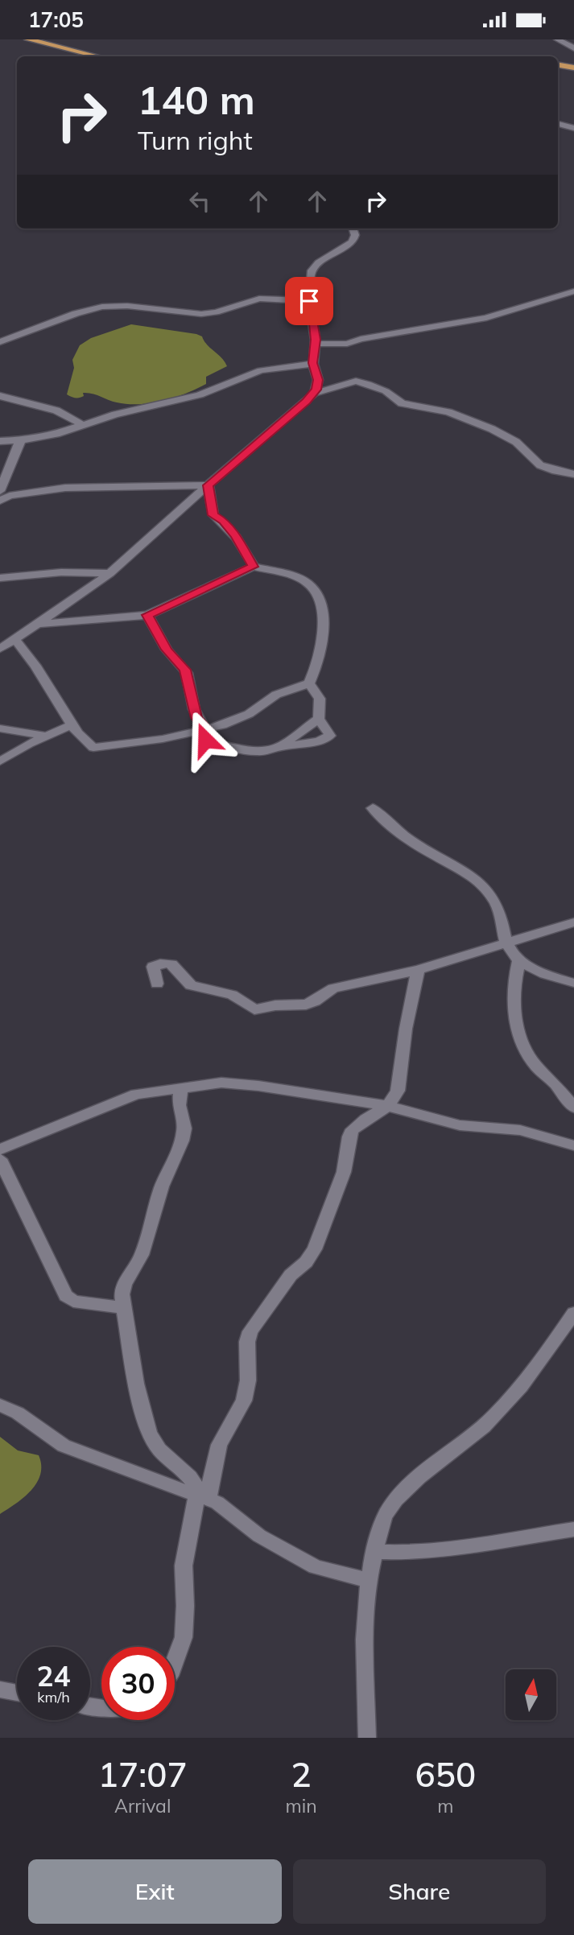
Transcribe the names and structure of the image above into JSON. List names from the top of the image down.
{
  "north": "top",
  "page": {
    "status": "17:05",
    "turn": ["140 m", "Turn right"],
    "speed": "24 km/h",
    "limit": "30",
    "eta": [
      "17:07",
      "Arrival",
      "2",
      "min",
      "650",
      "m"
    ],
    "buttons": ["Exit", "Share"]
  }
}
